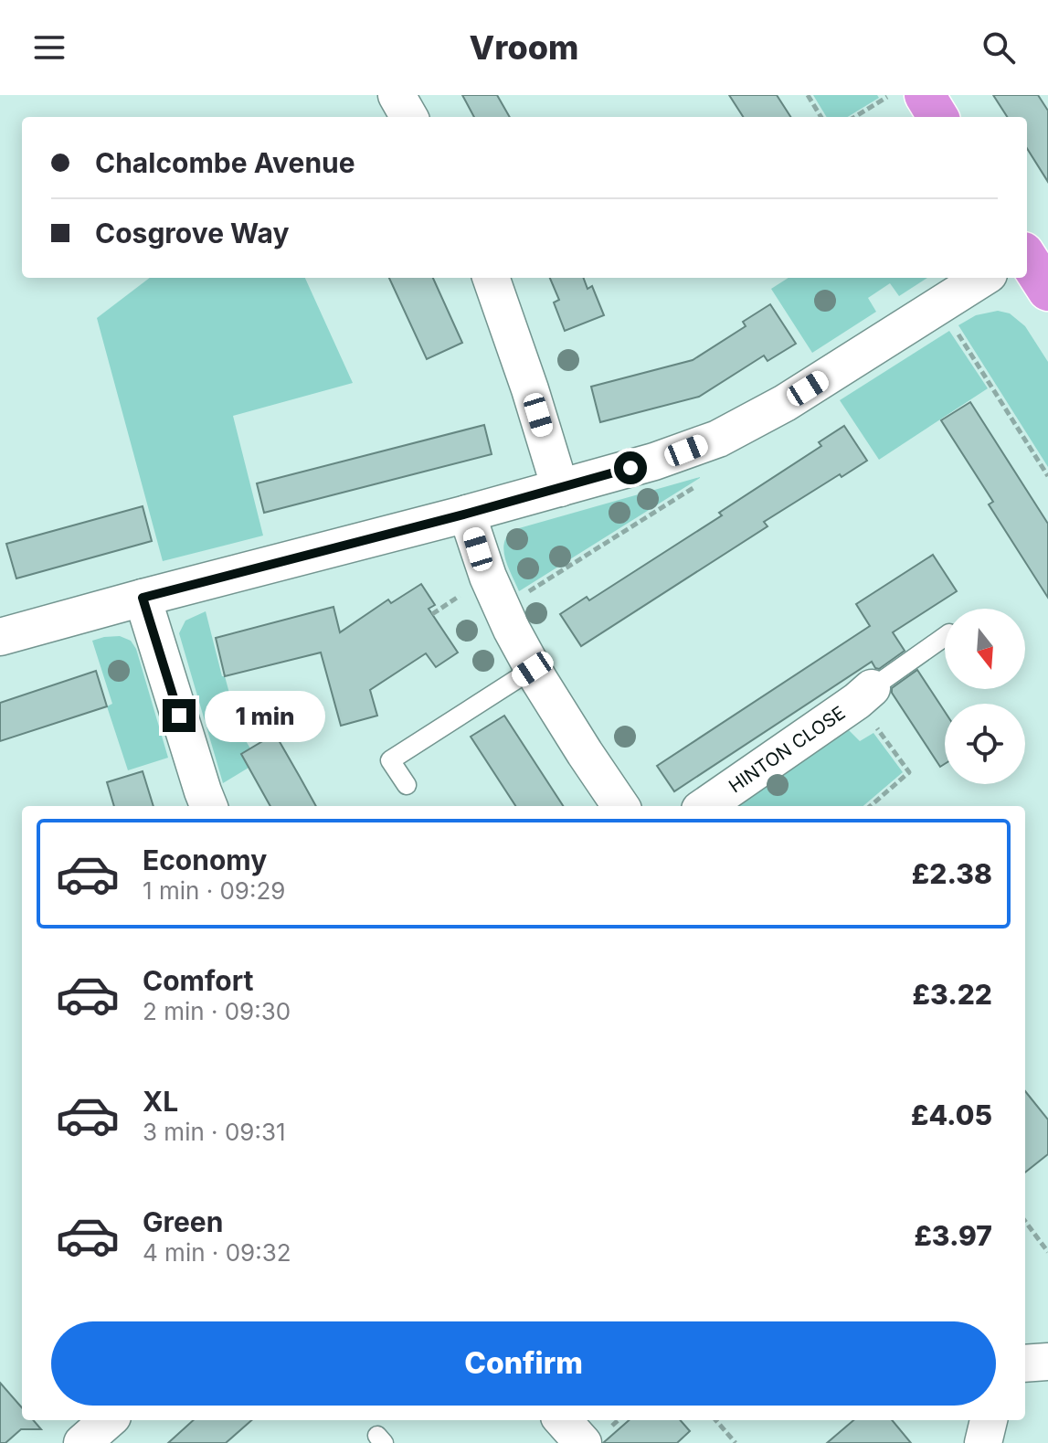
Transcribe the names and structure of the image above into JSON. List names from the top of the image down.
{
  "streets": {
    "street": ["HINTON CLOSE"]
  },
  "north": "bottom",
  "page": {
    "header": "Vroom",
    "banner": ["Chalcombe Avenue", "Cosgrove Way"],
    "bubble": "1 min",
    "list": [
      {
        "name": "Economy",
        "note": "1 min · 09:29",
        "value": "£2.38"
      },
      {
        "name": "Comfort",
        "note": "2 min · 09:30",
        "value": "£3.22"
      },
      {
        "name": "XL",
        "note": "3 min · 09:31",
        "value": "£4.05"
      },
      {
        "name": "Green",
        "note": "4 min · 09:32",
        "value": "£3.97"
      }
    ],
    "buttons": "Confirm"
  }
}
